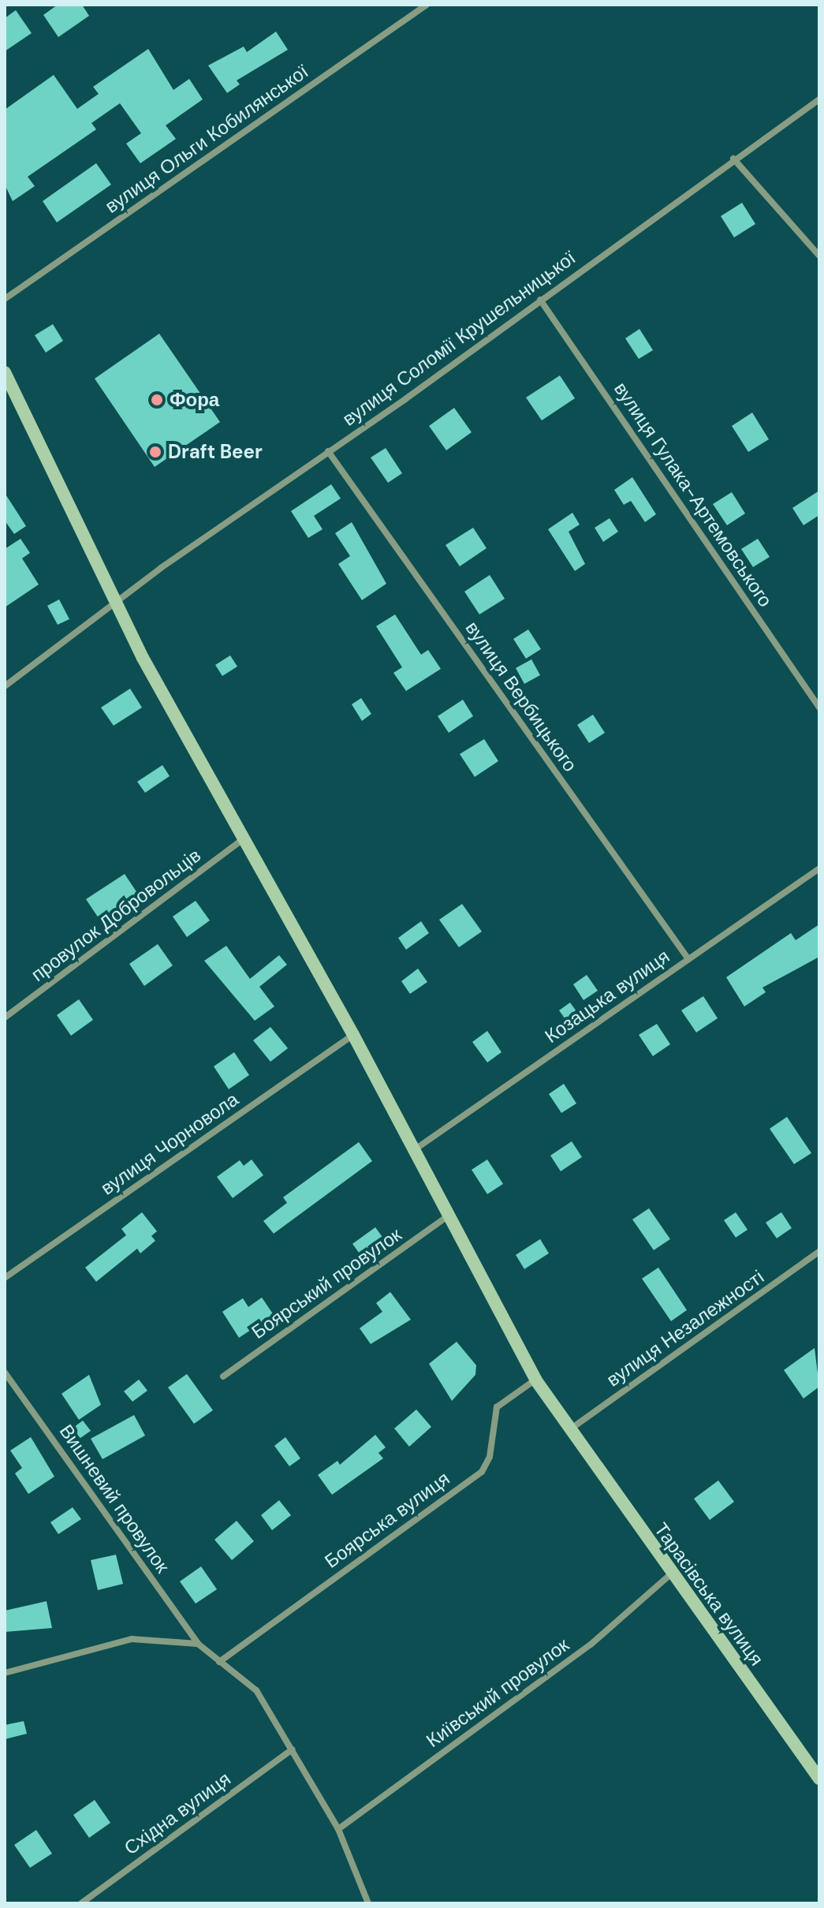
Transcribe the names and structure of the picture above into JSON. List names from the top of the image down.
{
  "streets": {
    "street": [
      "вулиця Ольги Кобилянської",
      "вулиця Соломії Крушельницької",
      "вулиця Гулака-Артемовського",
      "вулиця Вербицького",
      "провулок Добровольців",
      "Козацька вулиця",
      "вулиця Чорновола",
      "Боярський провулок",
      "вулиця Незалежності",
      "Вишневий провулок",
      "Боярська вулиця",
      "Тарасівська вулиця",
      "Київський провулок",
      "Східна вулиця"
    ]
  },
  "crossings": [
    ["вулиця Соломії Крушельницької", "вулиця Гулака-Артемовського"],
    ["вулиця Соломії Крушельницької", "вулиця Вербицького"],
    ["вулиця Соломії Крушельницької", "Тарасівська вулиця"],
    ["вулиця Вербицького", "Козацька вулиця"],
    ["провулок Добровольців", "Тарасівська вулиця"],
    ["Козацька вулиця", "Тарасівська вулиця"],
    ["вулиця Чорновола", "Тарасівська вулиця"],
    ["Боярський провулок", "Тарасівська вулиця"],
    ["вулиця Незалежності", "Тарасівська вулиця"],
    ["Вишневий провулок", "Боярська вулиця"],
    ["Вишневий провулок", "Київський провулок"],
    ["Вишневий провулок", "Східна вулиця"],
    ["Боярська вулиця", "Тарасівська вулиця"],
    ["Тарасівська вулиця", "Київський провулок"]
  ],
  "places": ["Фора", "Draft Beer"]
}
